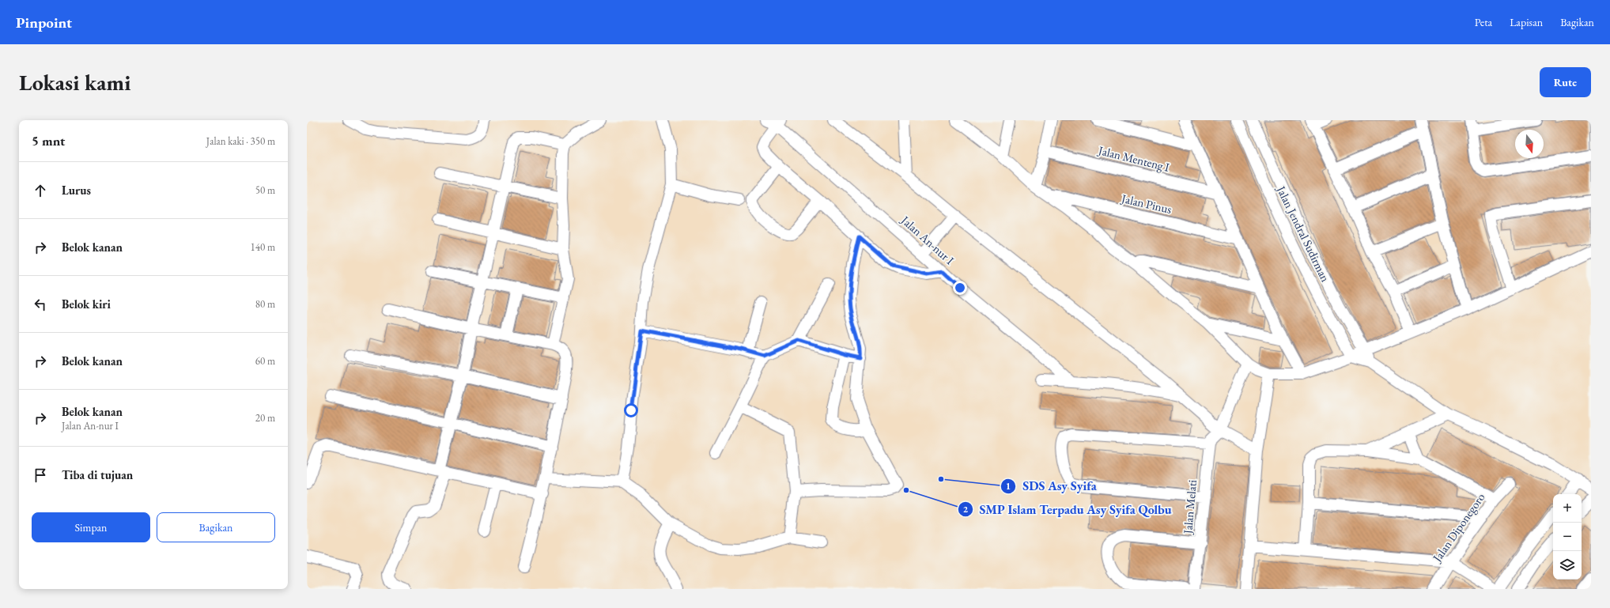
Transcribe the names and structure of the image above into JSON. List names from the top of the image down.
{
  "streets": {
    "street": [
      "Jalan Menteng I",
      "Jalan Pinus",
      "Jalan Jendral Sudirman",
      "Jalan An-nur I",
      "Jalan Melati",
      "Jalan Diponegoro"
    ]
  },
  "places": ["SDS Asy Syifa", "SMP Islam Terpadu Asy Syifa Qolbu"],
  "north": "bottom",
  "page": {
    "header": "Pinpoint",
    "nav": ["Peta", "Lapisan", "Bagikan"],
    "buttons": [
      "Rute",
      ["Simpan", "Bagikan"]
    ],
    "title": "Lokasi kami",
    "heading": ["5 mnt", "Jalan kaki · 350 m"],
    "list": [
      ["Lurus", "50 m"],
      ["Belok kanan", "140 m"],
      ["Belok kiri", "80 m"],
      ["Belok kanan", "60 m"],
      ["Belok kanan", "Jalan An-nur I", "20 m"],
      "Tiba di tujuan"
    ],
    "map_buttons": ["+", "−"]
  }
}
